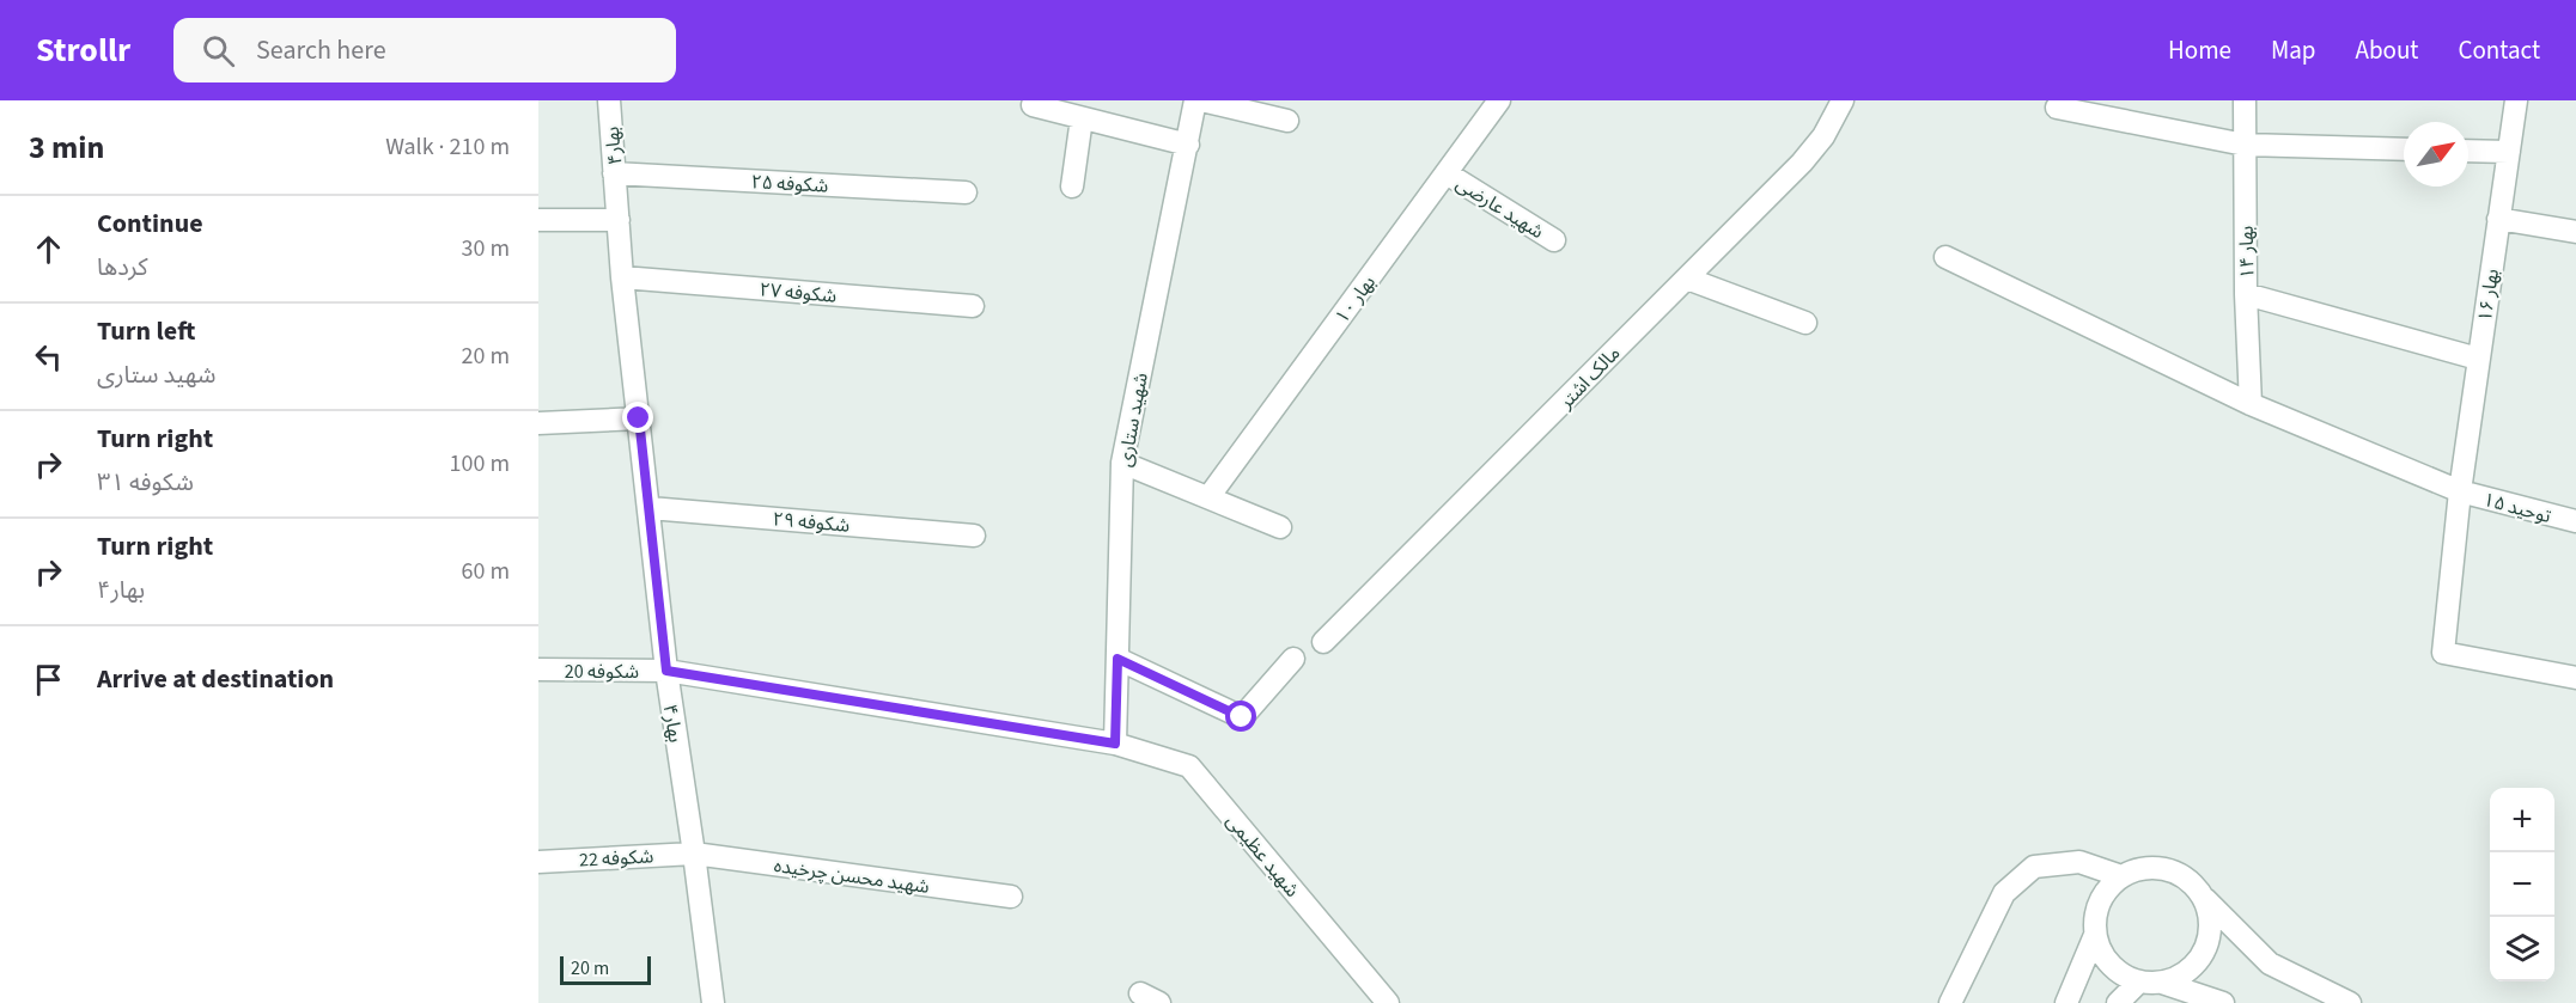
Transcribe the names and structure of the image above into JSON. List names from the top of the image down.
{
  "streets": {
    "street": [
      "بهار۴",
      "شکوفه ۲۵",
      "شهید عارضی",
      "بهار ۱۴",
      "شکوفه ۲۷",
      "بهار ۱۶",
      "بهار ۱۰",
      "مالک اشتر",
      "شهید ستاری",
      "توحید ۱۵",
      "شکوفه ۲۹",
      "شکوفه 20",
      "شهید عظیمی",
      "شکوفه 22",
      "شهید محسن چرخیده"
    ]
  },
  "crossings": [
    ["بهار۴", "شکوفه ۲۵"],
    ["بهار۴", "شکوفه ۲۷"],
    ["بهار۴", "شکوفه ۲۹"],
    ["بهار۴", "شکوفه 20"],
    ["بهار۴", "شکوفه 22"],
    ["بهار۴", "شهید محسن چرخیده"],
    ["شهید عارضی", "بهار ۱۰"],
    ["بهار ۱۴", "توحید ۱۵"],
    ["بهار ۱۶", "توحید ۱۵"],
    ["شهید ستاری", "شکوفه 20"],
    ["شهید ستاری", "شهید عظیمی"],
    ["شکوفه 20", "شهید عظیمی"],
    ["شکوفه 22", "شهید محسن چرخیده"]
  ],
  "scale_bar": "20 m",
  "north": "top right",
  "page": {
    "header": "Strollr",
    "search": "Search here",
    "nav": [
      "Home",
      "Map",
      "About",
      "Contact"
    ],
    "heading": ["3 min", "Walk · 210 m"],
    "list": [
      ["Continue", "کردها", "30 m"],
      ["Turn left", "شهید ستاری", "20 m"],
      ["Turn right", "شکوفه ۳۱", "100 m"],
      ["Turn right", "بهار۴", "60 m"],
      "Arrive at destination"
    ],
    "map_buttons": ["+", "−"],
    "scale": "20 m"
  }
}
